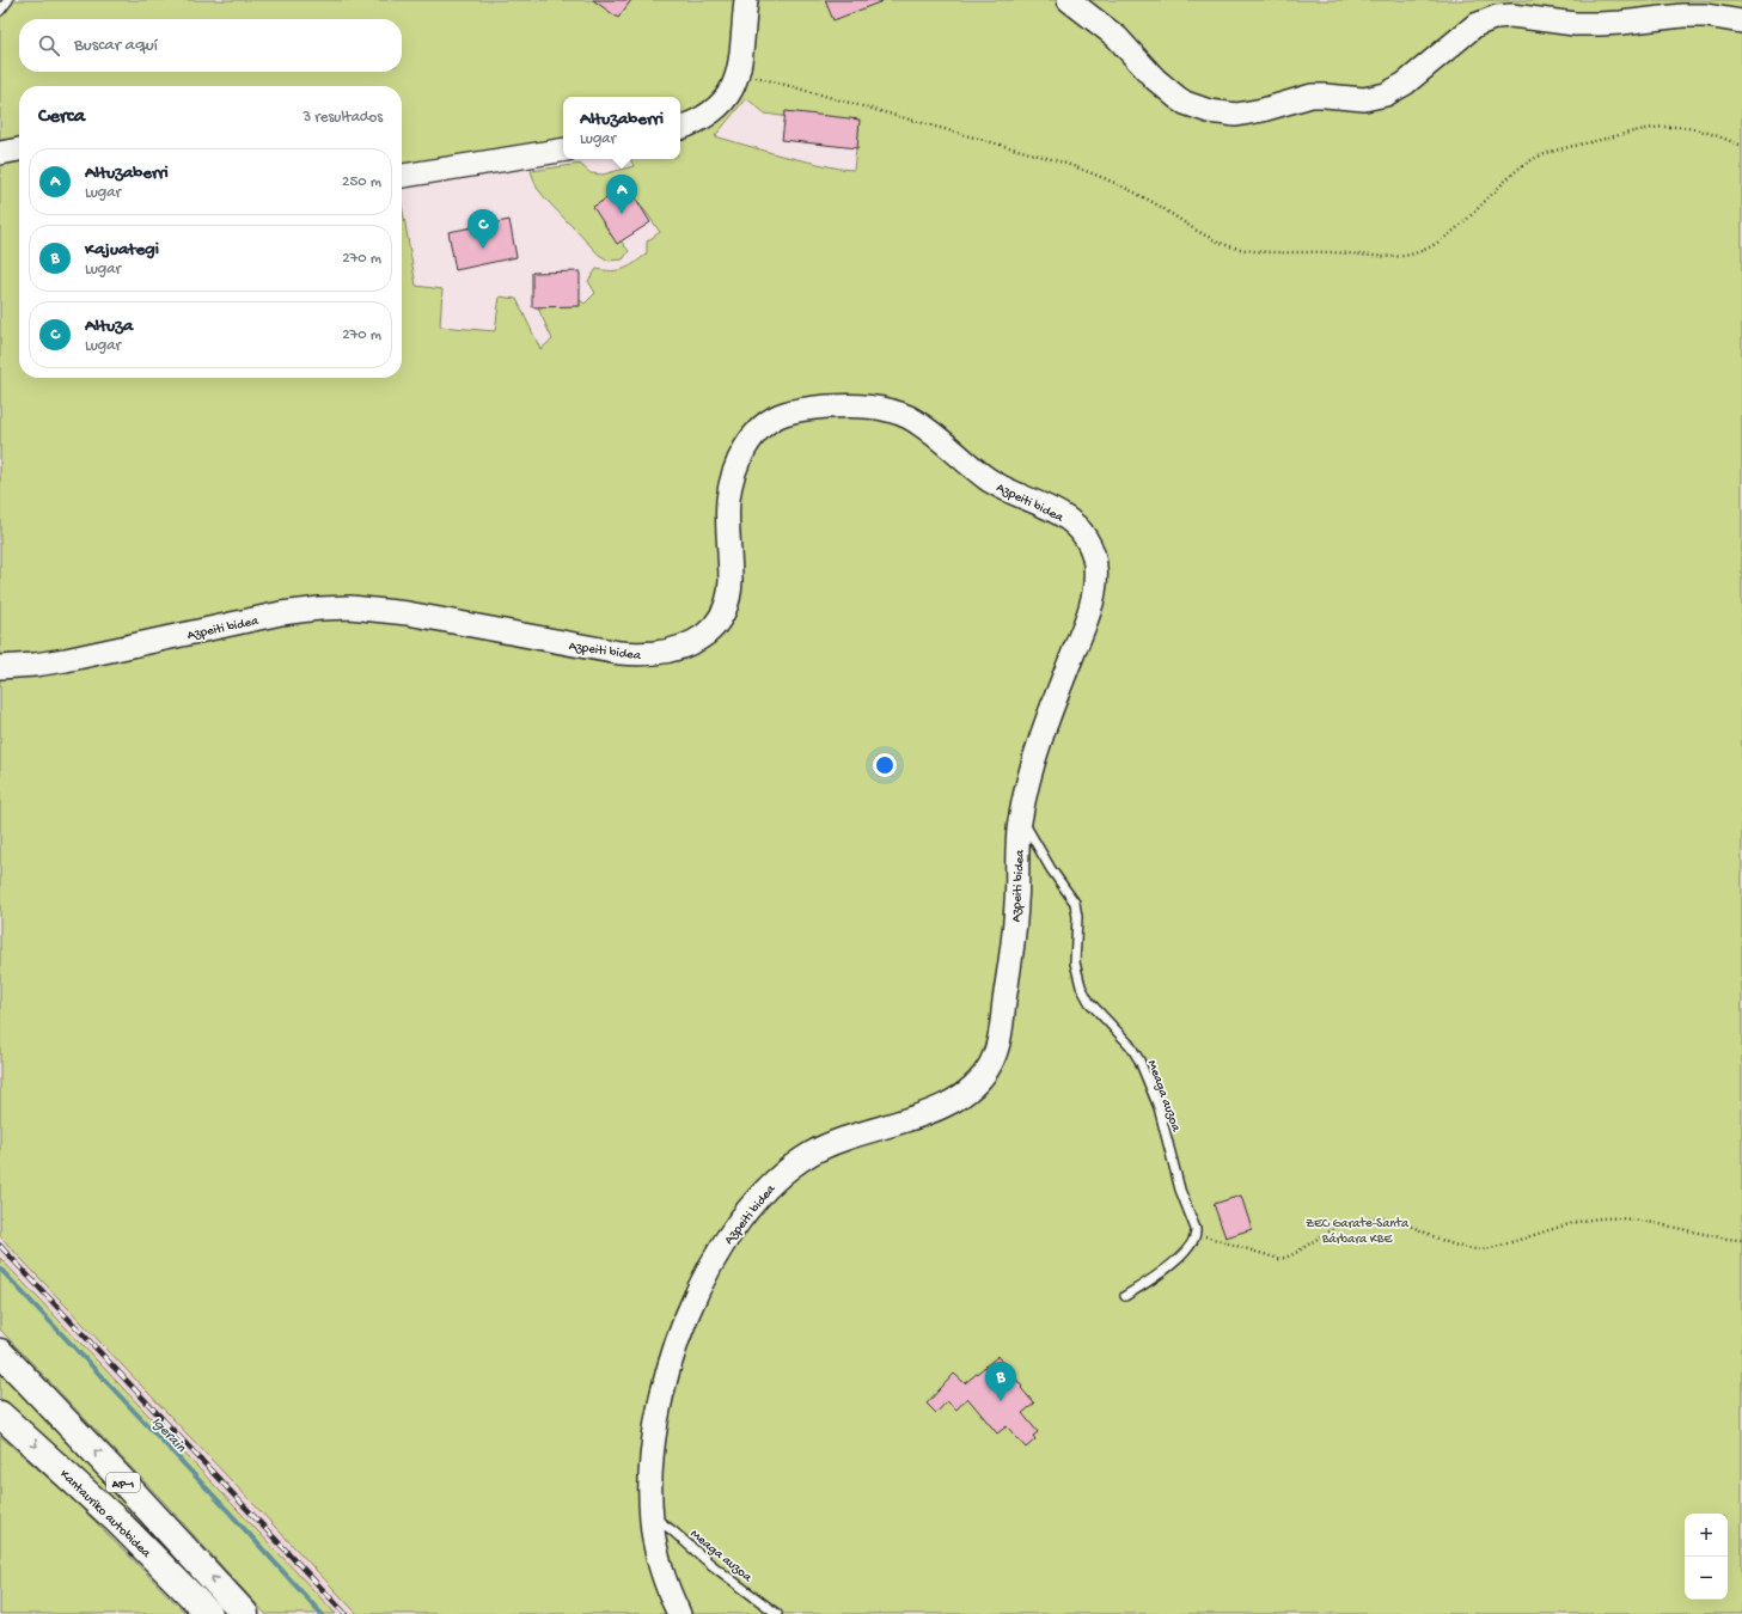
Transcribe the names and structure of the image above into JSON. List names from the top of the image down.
{
  "streets": {
    "highway": ["AP-1", "Kantauriko autobidea"],
    "main road": ["Azpeiti bidea"],
    "lane": ["Meaga auzoa"]
  },
  "crossings": [
    ["Azpeiti bidea", "Meaga auzoa"]
  ],
  "water": ["Igerain"],
  "parks": ["ZEC Garate-Santa Bárbara KBE"],
  "page": {
    "search": "Buscar aquí",
    "heading": ["Cerca", "3 resultados"],
    "popup": ["Altuzaberri", "Lugar"],
    "list": [
      {
        "mark": "A",
        "name": "Altuzaberri",
        "note": "Lugar",
        "value": "250 m"
      },
      {
        "mark": "B",
        "name": "Kajuategi",
        "note": "Lugar",
        "value": "270 m"
      },
      {
        "mark": "C",
        "name": "Altuza",
        "note": "Lugar",
        "value": "270 m"
      }
    ],
    "pins": ["A", "C", "B"],
    "map_buttons": ["+", "−"]
  }
}
